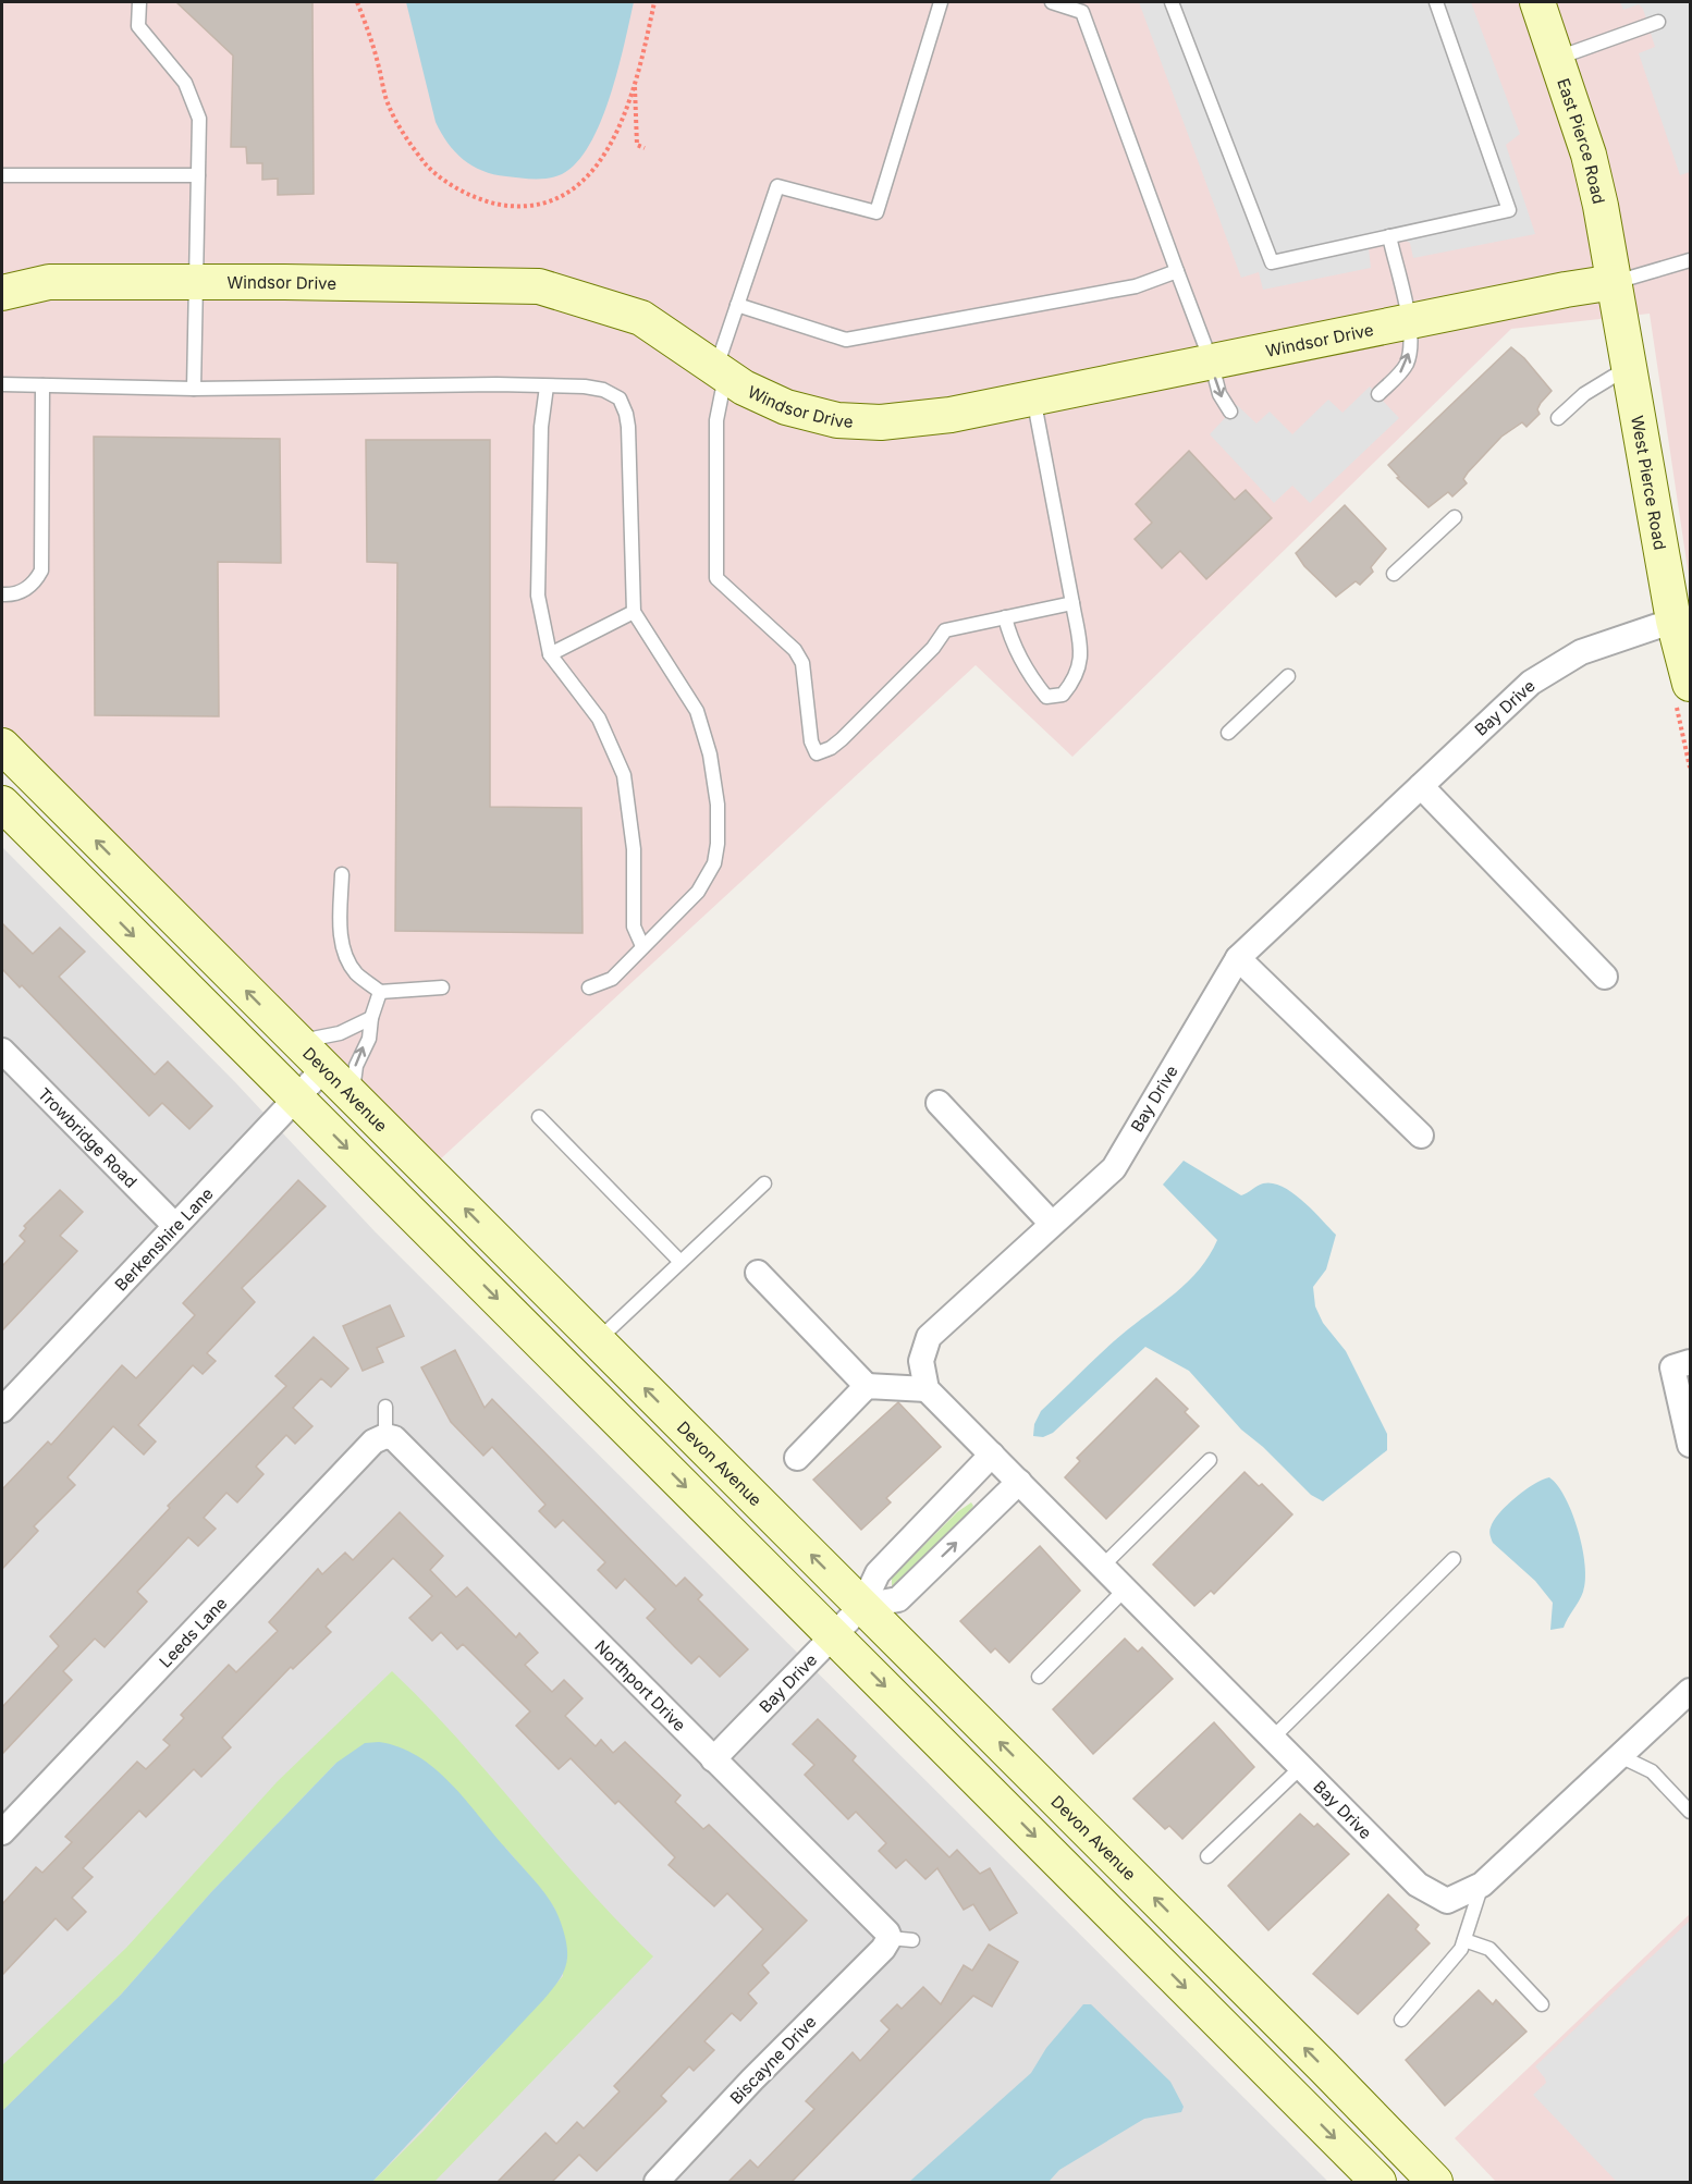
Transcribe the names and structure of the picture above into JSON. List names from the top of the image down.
{
  "streets": {
    "main road": [
      "East Pierce Road",
      "Windsor Drive",
      "West Pierce Road",
      "Devon Avenue"
    ],
    "street": [
      "Bay Drive",
      "Trowbridge Road",
      "Berkenshire Lane",
      "Leeds Lane",
      "Northport Drive",
      "Biscayne Drive"
    ]
  },
  "crossings": [
    ["East Pierce Road", "Windsor Drive"],
    ["East Pierce Road", "West Pierce Road"],
    ["Windsor Drive", "West Pierce Road"],
    ["West Pierce Road", "Bay Drive"],
    ["Bay Drive", "Devon Avenue"],
    ["Bay Drive", "Northport Drive"],
    ["Devon Avenue", "Berkenshire Lane"],
    ["Trowbridge Road", "Berkenshire Lane"],
    ["Leeds Lane", "Northport Drive"],
    ["Northport Drive", "Biscayne Drive"]
  ]
}
